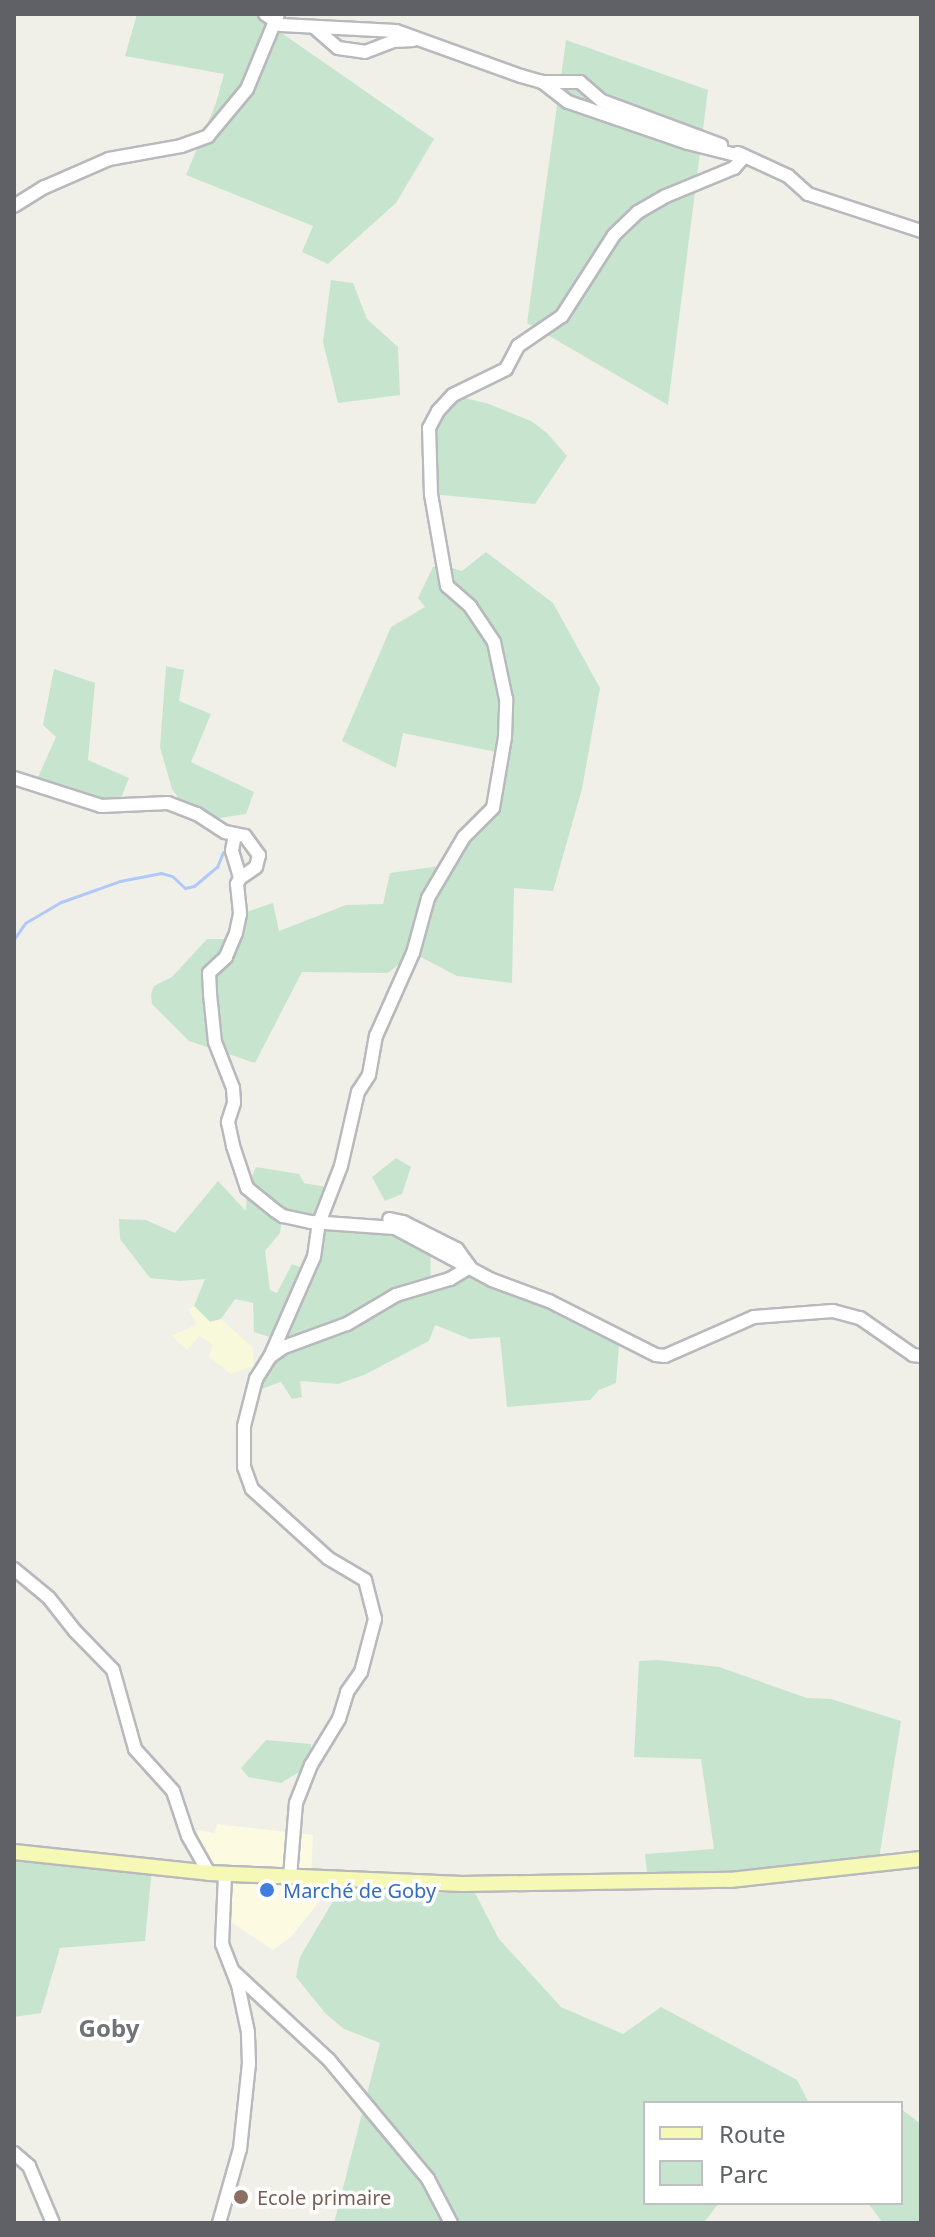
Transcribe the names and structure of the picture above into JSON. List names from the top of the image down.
{
  "districts": ["Goby"],
  "places": ["Marché de Goby", "Ecole primaire"],
  "legend": ["Route", "Parc"]
}
